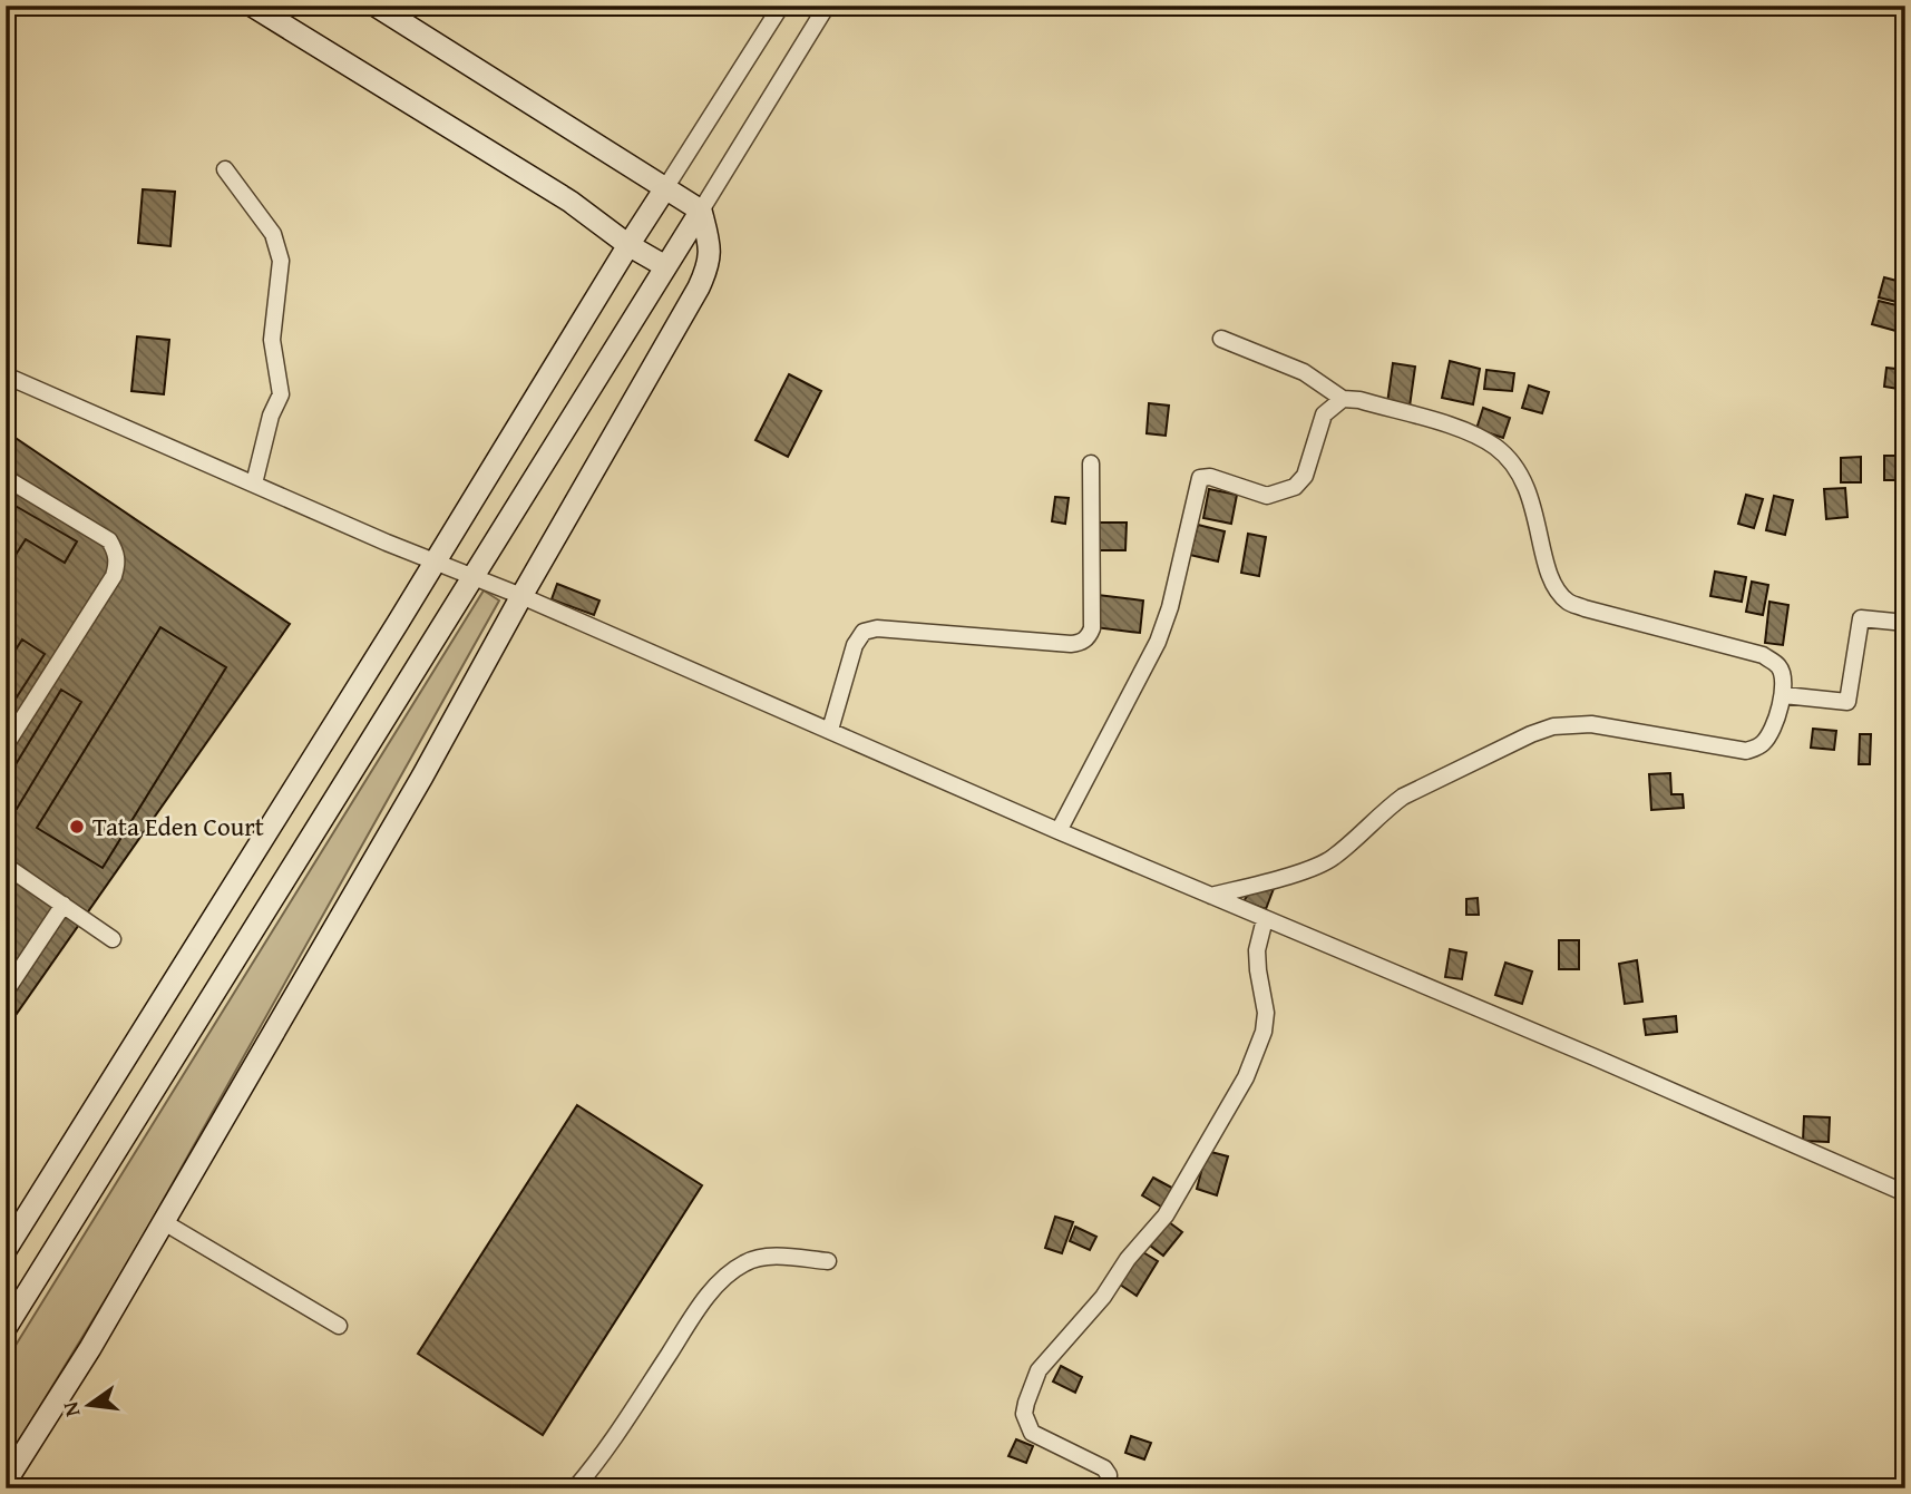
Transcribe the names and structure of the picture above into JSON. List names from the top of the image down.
{
  "places": ["Tata Eden Court"],
  "north": "left"
}
